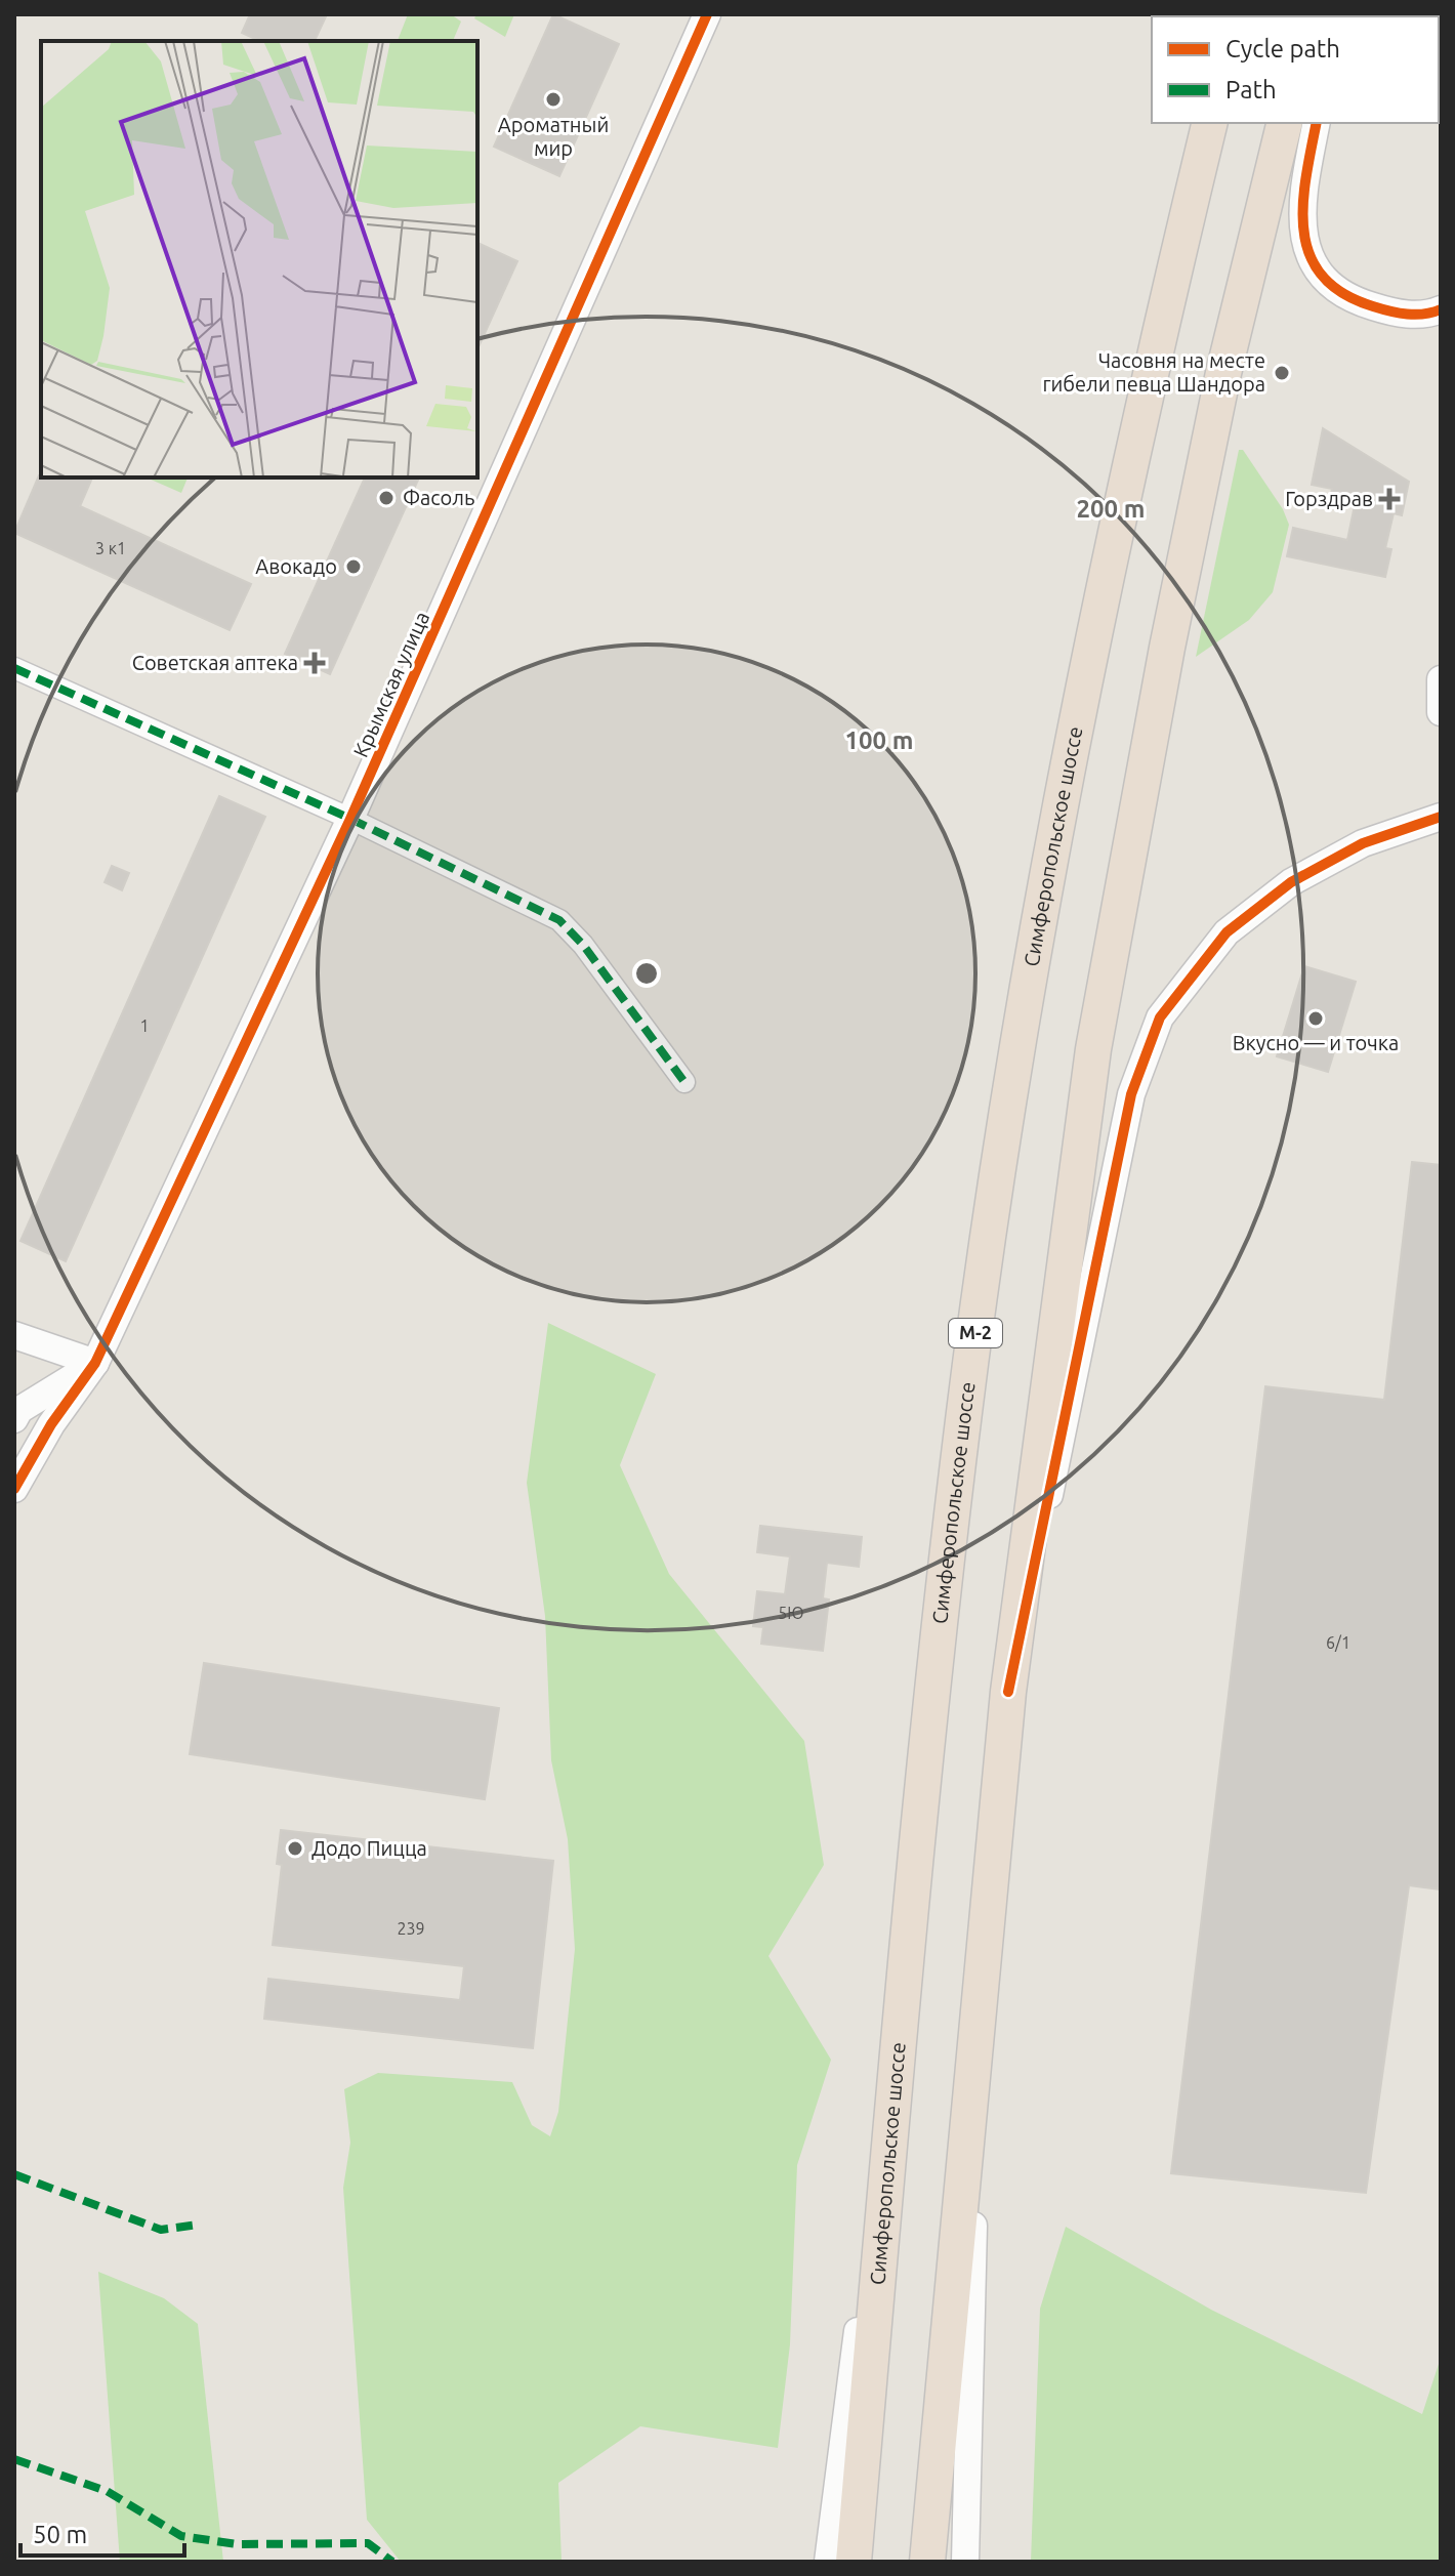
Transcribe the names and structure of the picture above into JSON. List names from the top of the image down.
{
  "streets": {
    "highway": ["Симферопольское шоссе", "М-2"],
    "street": ["Крымская улица"]
  },
  "places": {
    "other": [
      "Ароматный мир",
      "Часовня на месте гибели певца Шандора",
      "Фасоль",
      "Авокадо",
      "Вкусно — и точка",
      "Додо Пицца"
    ],
    "health": ["Горздрав", "Советская аптека"]
  },
  "house_numbers": [
    "3 к1",
    "1",
    "5Ю",
    "6/1",
    "239"
  ],
  "legend": ["Cycle path", "Path"],
  "scale_bar": "50 m",
  "rings": ["200 m", "100 m"]
}
